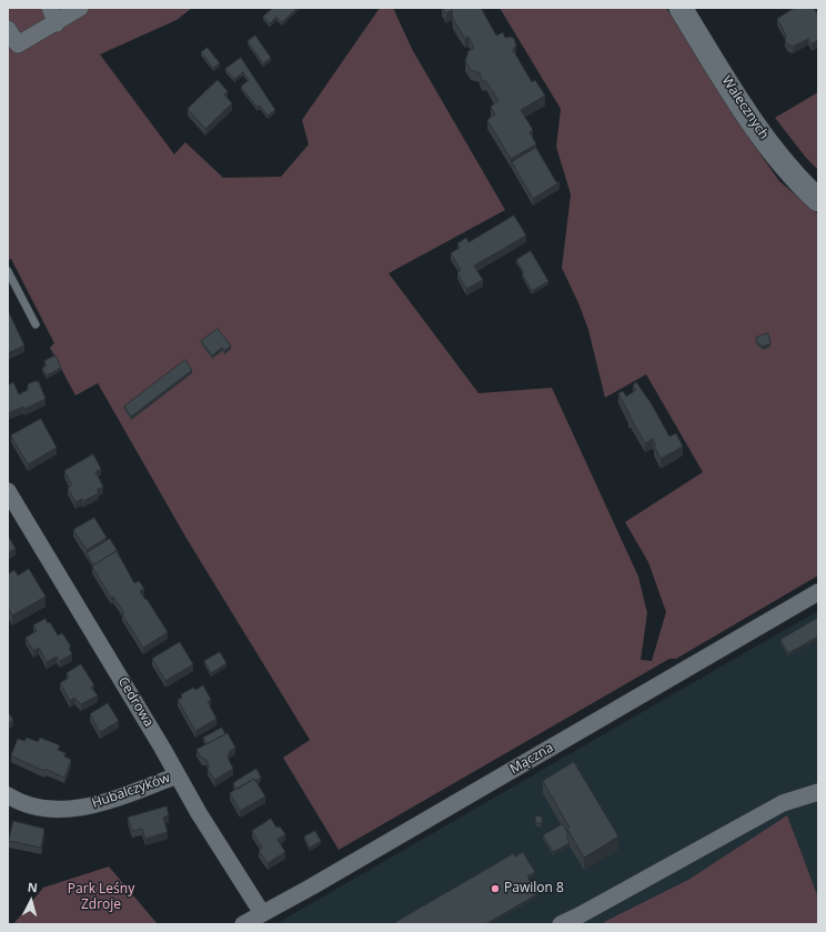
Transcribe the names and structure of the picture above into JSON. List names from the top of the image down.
{
  "streets": {
    "street": [
      "Walecznych",
      "Cedrowa",
      "Mączna",
      "Hubalczyków"
    ]
  },
  "crossings": [
    ["Cedrowa", "Mączna"],
    ["Cedrowa", "Hubalczyków"]
  ],
  "parks": ["Park Leśny Zdroje"],
  "places": ["Pawilon 8"],
  "north": "top"
}
